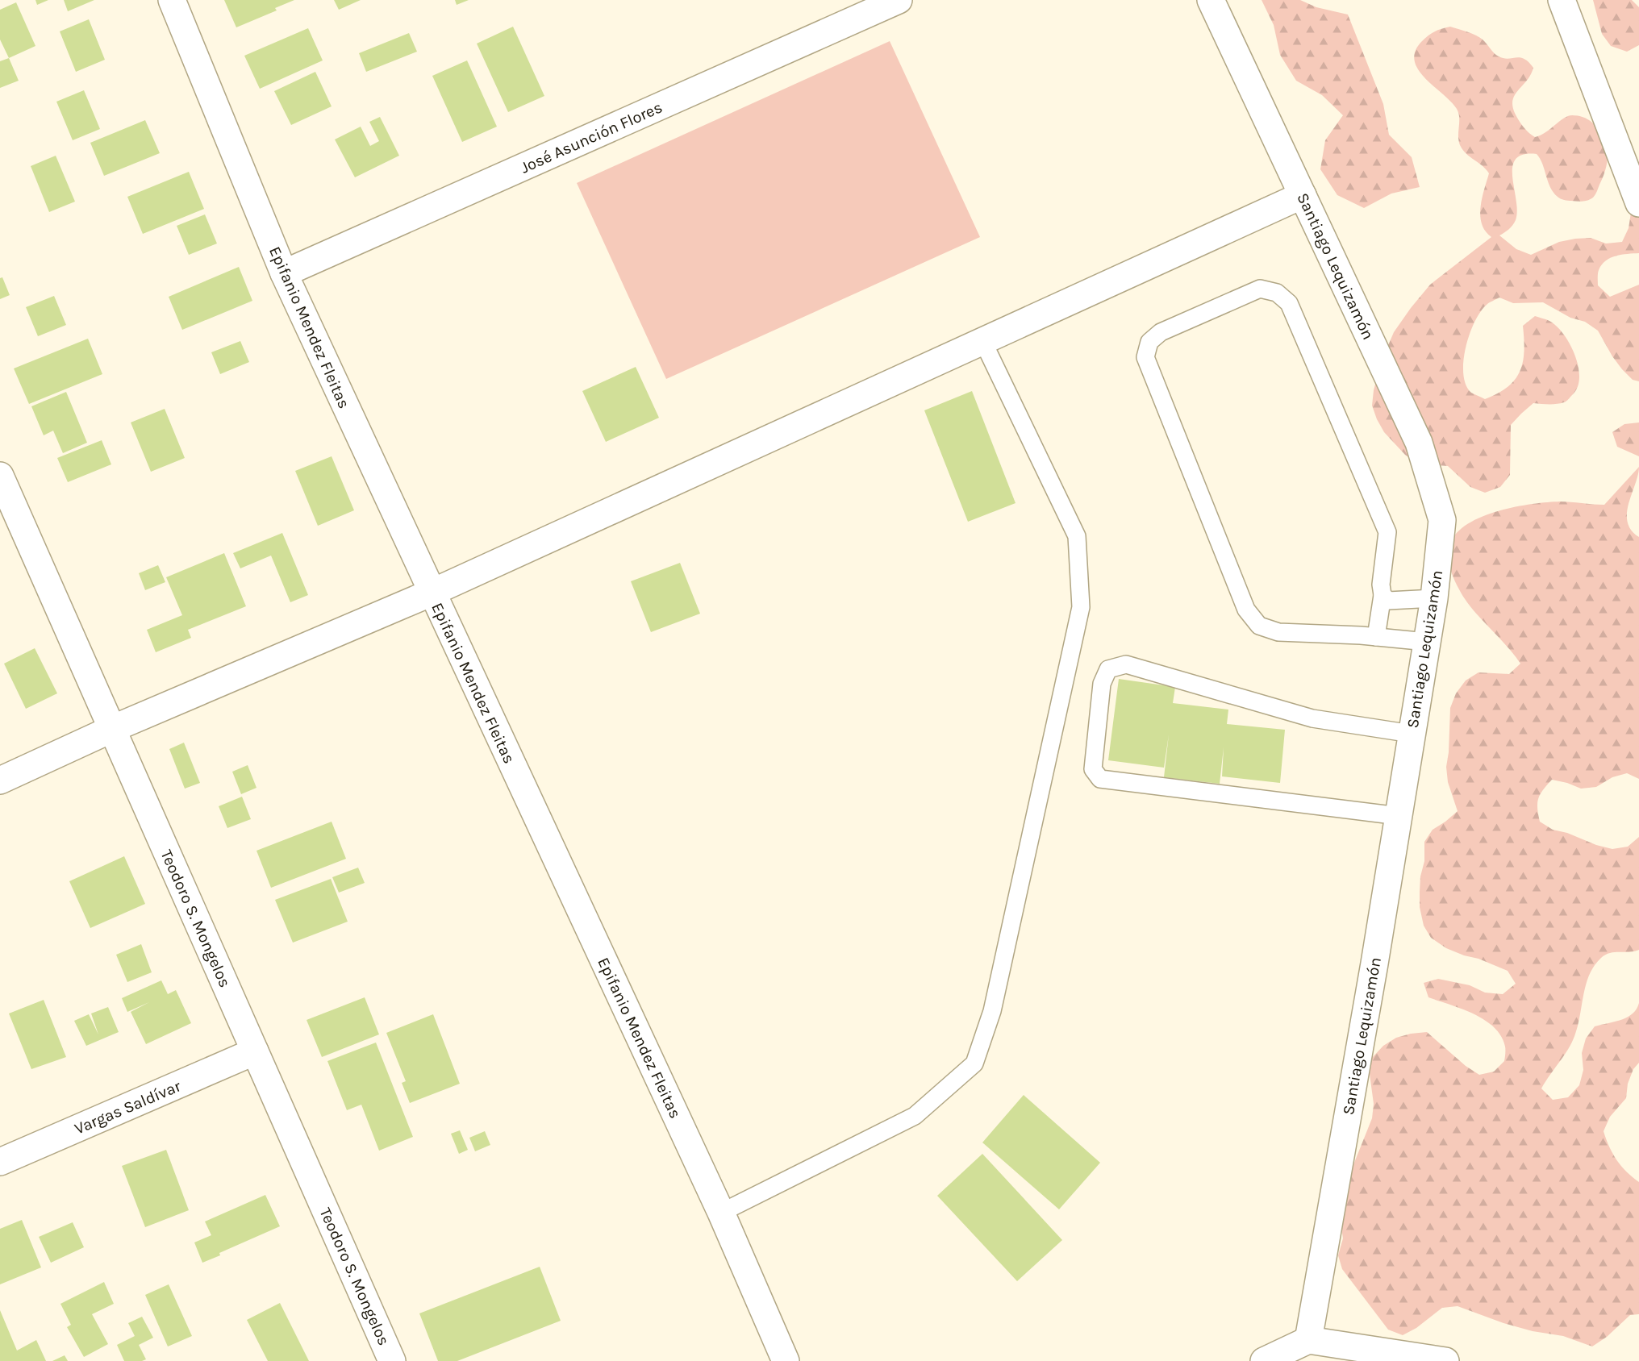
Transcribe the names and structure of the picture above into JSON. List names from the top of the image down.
{
  "streets": {
    "street": [
      "José Asunción Flores",
      "Santiago Lequizamón",
      "Epifanio Mendez Fleitas",
      "Teodoro S. Mongelos",
      "Vargas Saldívar"
    ]
  },
  "crossings": [
    ["José Asunción Flores", "Epifanio Mendez Fleitas"],
    ["Teodoro S. Mongelos", "Vargas Saldívar"]
  ]
}
